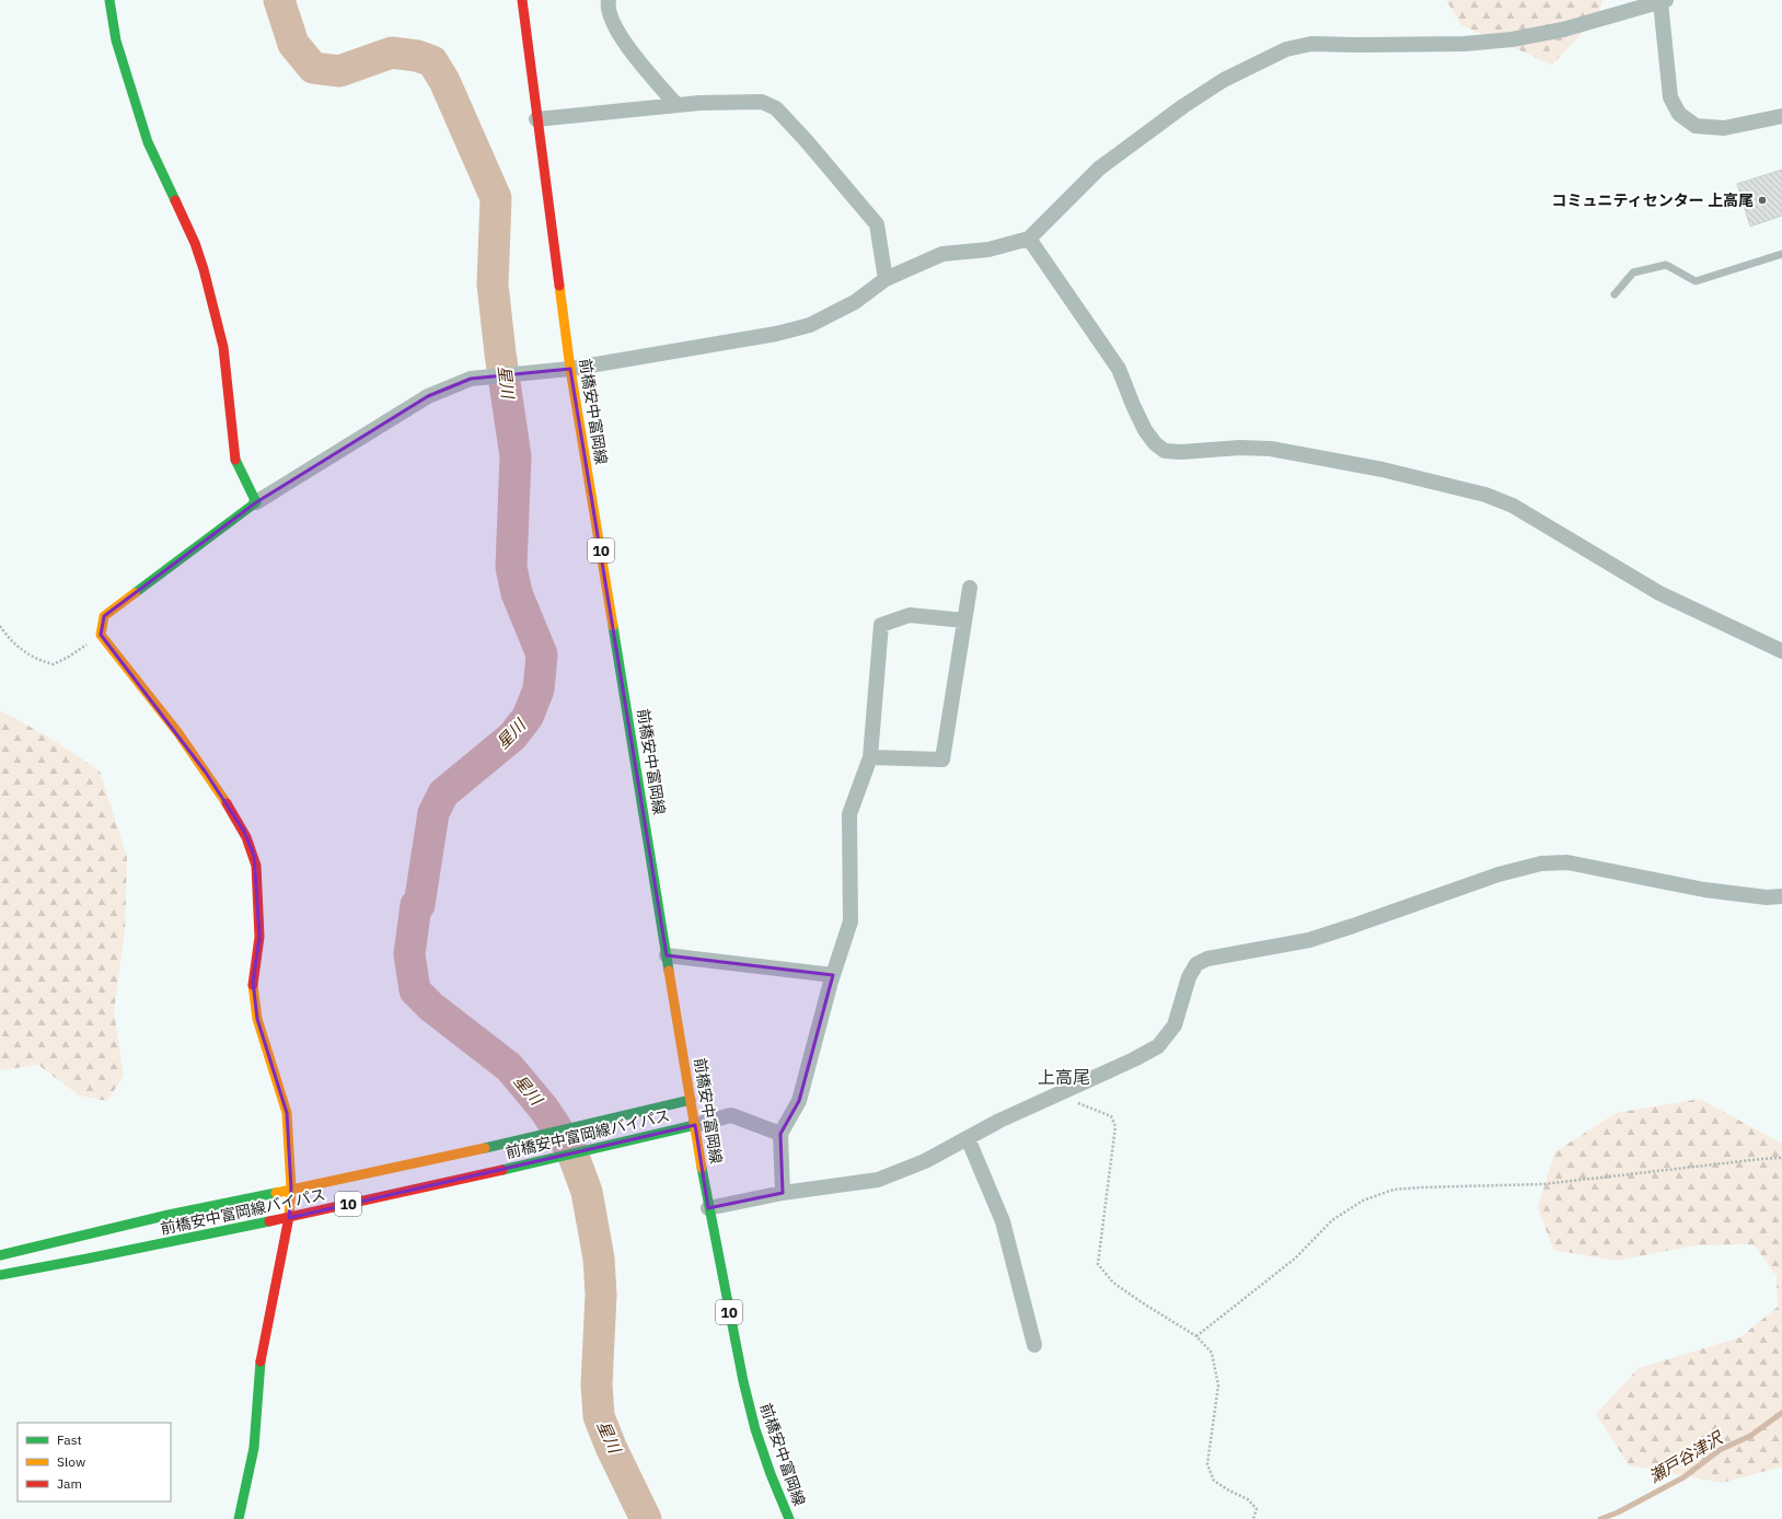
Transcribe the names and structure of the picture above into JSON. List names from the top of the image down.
{
  "streets": {
    "main road": ["前橋安中富岡線", "10", "前橋安中富岡線バイパス"]
  },
  "crossings": [
    ["前橋安中富岡線", "前橋安中富岡線バイパス"]
  ],
  "districts": ["上高尾"],
  "water": ["星川", "瀬戸谷津沢"],
  "places": ["コミュニティセンター 上高尾"],
  "legend": ["Fast", "Slow", "Jam"]
}
